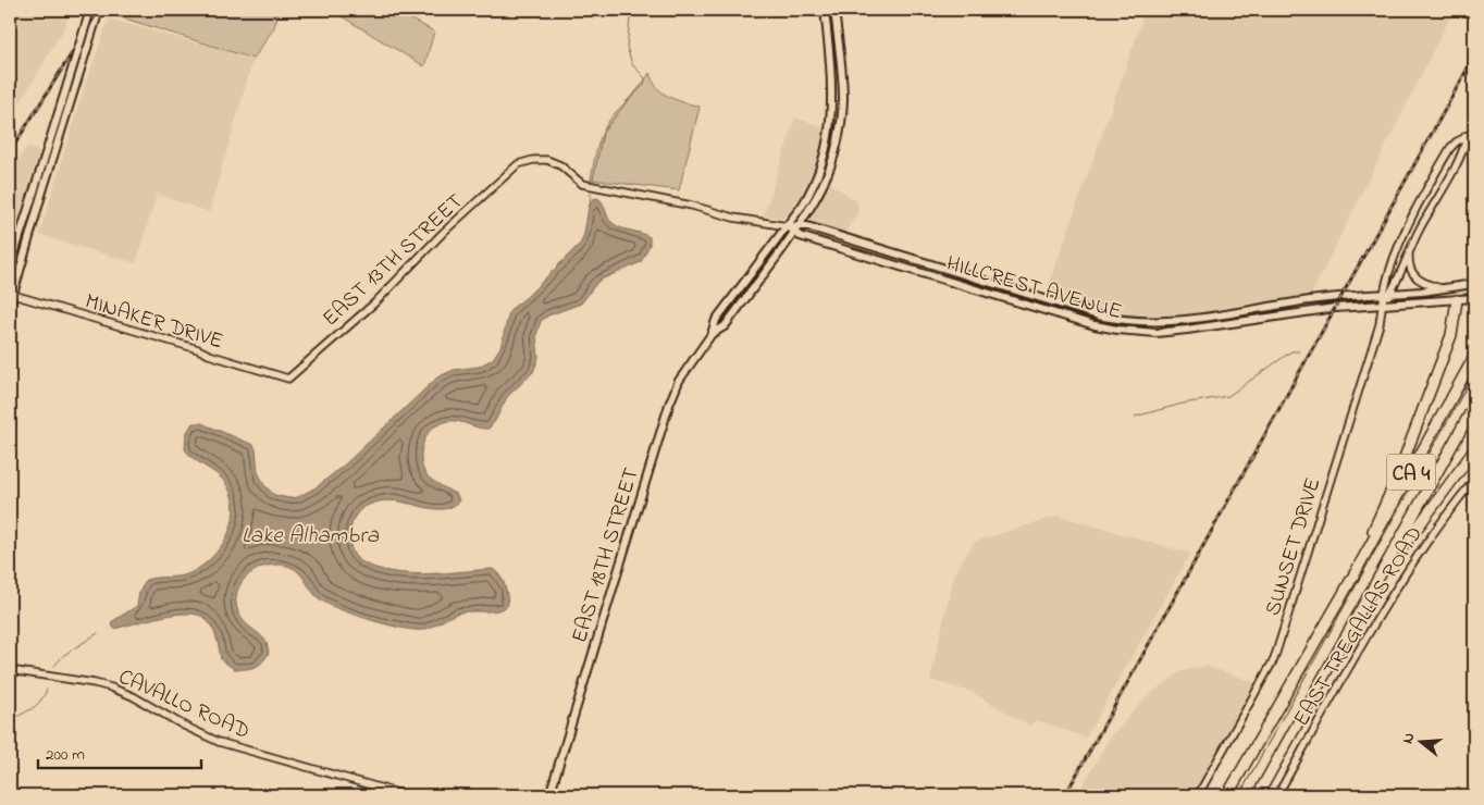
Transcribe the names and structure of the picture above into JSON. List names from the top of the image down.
{
  "streets": {
    "highway": ["CA 4"],
    "main road": ["HILLCREST AVENUE", "EAST 18TH STREET"],
    "street": [
      "EAST 13TH STREET",
      "MINAKER DRIVE",
      "SUNSET DRIVE",
      "EAST TREGALLAS ROAD",
      "CAVALLO ROAD"
    ]
  },
  "crossings": [
    ["EAST 13TH STREET", "HILLCREST AVENUE"],
    ["EAST 13TH STREET", "MINAKER DRIVE"],
    ["HILLCREST AVENUE", "SUNSET DRIVE"],
    ["HILLCREST AVENUE", "EAST 18TH STREET"]
  ],
  "water": ["Lake Alhambra"],
  "scale_bar": "200 m",
  "north": "left"
}
